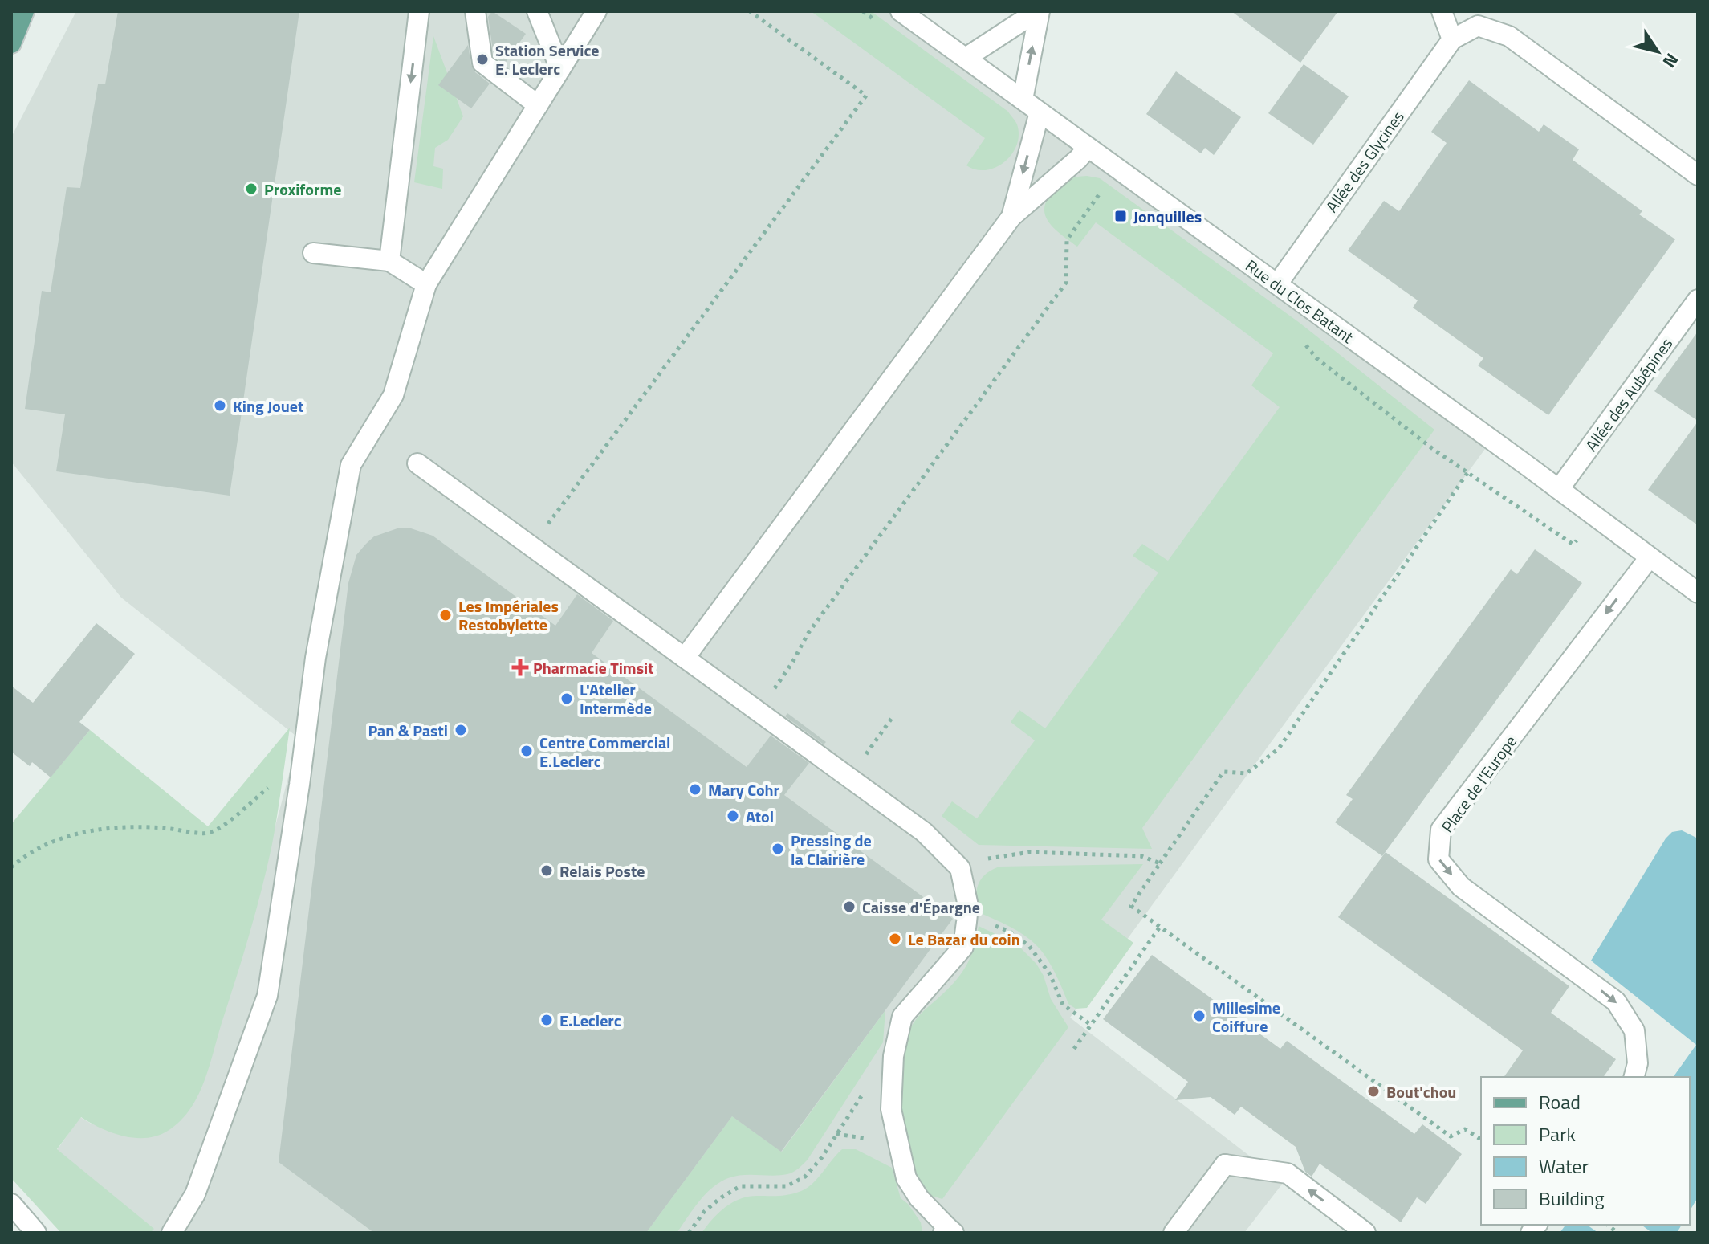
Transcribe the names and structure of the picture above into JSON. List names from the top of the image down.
{
  "streets": {
    "street": [
      "Allée des Glycines",
      "Rue du Clos Batant",
      "Allée des Aubépines",
      "Place de l'Europe"
    ]
  },
  "crossings": [
    ["Allée des Glycines", "Rue du Clos Batant"],
    ["Rue du Clos Batant", "Allée des Aubépines"],
    ["Rue du Clos Batant", "Place de l'Europe"]
  ],
  "places": {
    "other": [
      "Station Service E. Leclerc",
      "Proxiforme",
      "King Jouet",
      "Les Impériales Restobylette",
      "L'Atelier Intermède",
      "Pan & Pasti",
      "Centre Commercial E.Leclerc",
      "Mary Cohr",
      "Atol",
      "Pressing de la Clairière",
      "Relais Poste",
      "Caisse d'Épargne",
      "Le Bazar du coin",
      "Millesime Coiffure",
      "E.Leclerc",
      "Bout'chou"
    ],
    "transit": ["Jonquilles"],
    "health": ["Pharmacie Timsit"]
  },
  "legend": [
    "Road",
    "Park",
    "Water",
    "Building"
  ],
  "north": "bottom right"
}
